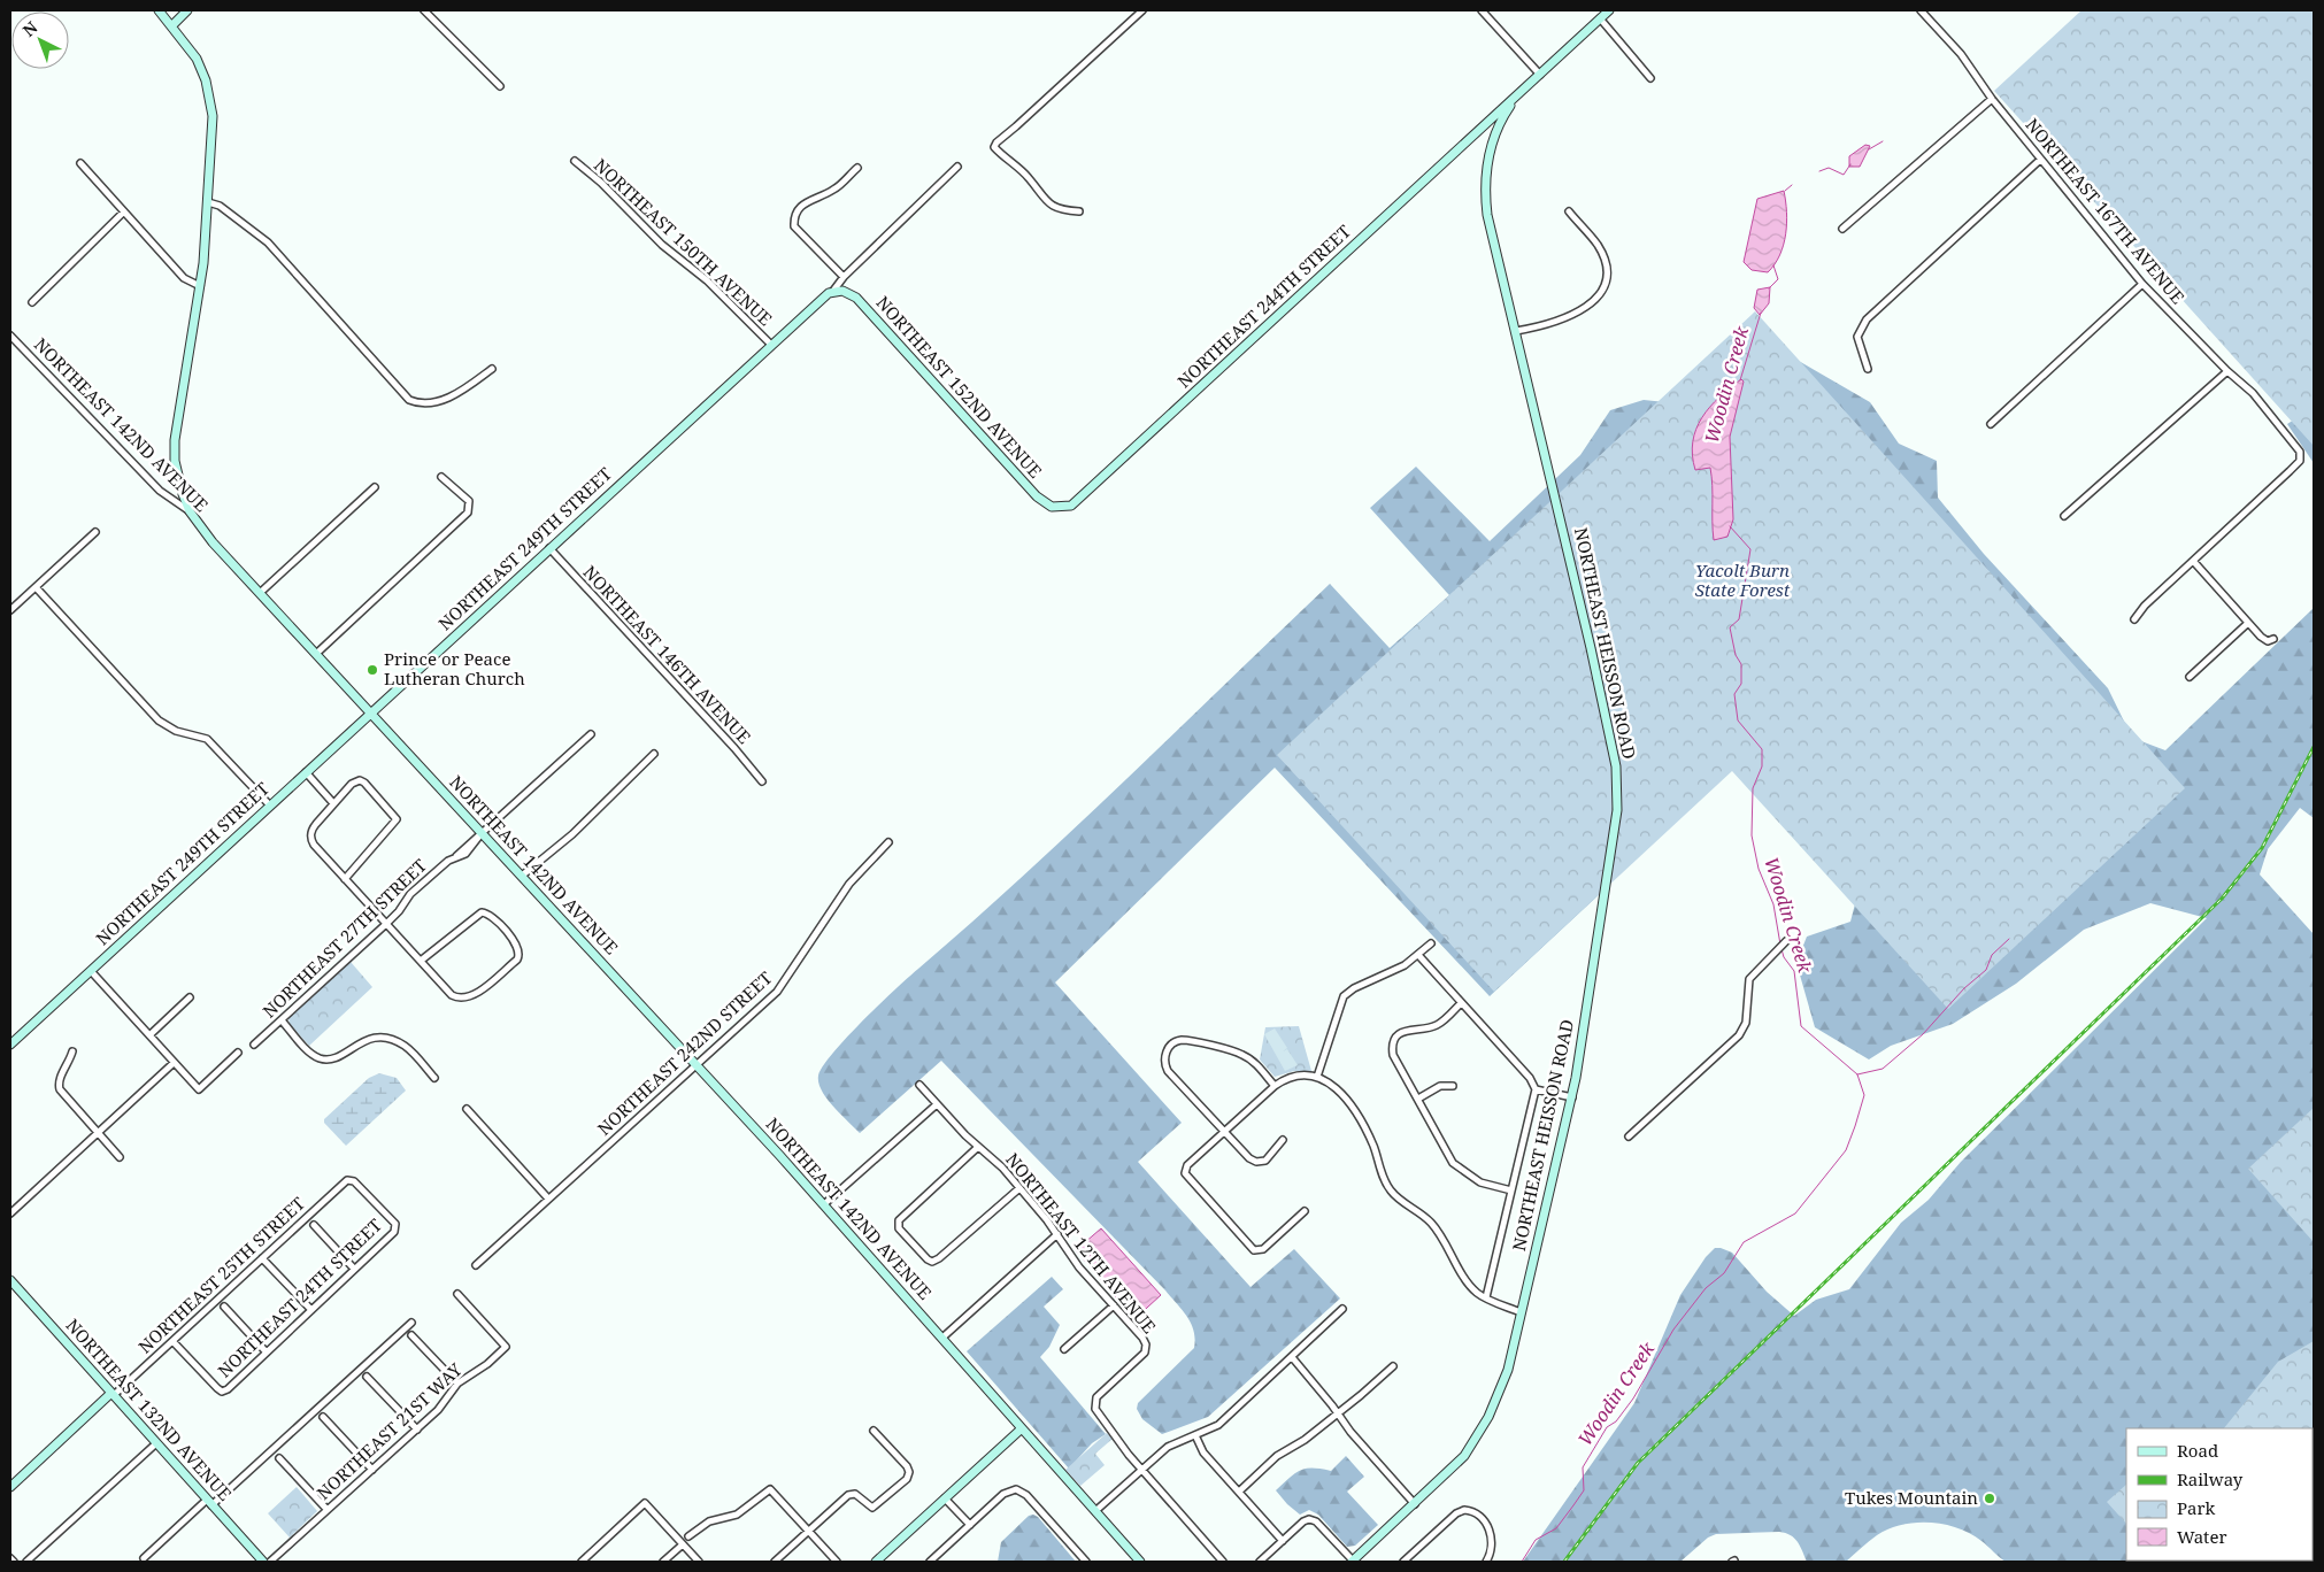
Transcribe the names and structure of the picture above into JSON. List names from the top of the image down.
{
  "streets": {
    "street": [
      "NORTHEAST 167TH AVENUE",
      "NORTHEAST 150TH AVENUE",
      "NORTHEAST 244TH STREET",
      "NORTHEAST 152ND AVENUE",
      "NORTHEAST 142ND AVENUE",
      "NORTHEAST 249TH STREET",
      "NORTHEAST HEISSON ROAD",
      "NORTHEAST 146TH AVENUE",
      "NORTHEAST 27TH STREET",
      "NORTHEAST 242ND STREET",
      "NORTHEAST 12TH AVENUE",
      "NORTHEAST 25TH STREET",
      "NORTHEAST 24TH STREET",
      "NORTHEAST 132ND AVENUE",
      "NORTHEAST 21ST WAY"
    ]
  },
  "crossings": [
    ["NORTHEAST 150TH AVENUE", "NORTHEAST 249TH STREET"],
    ["NORTHEAST 244TH STREET", "NORTHEAST 152ND AVENUE"],
    ["NORTHEAST 244TH STREET", "NORTHEAST HEISSON ROAD"],
    ["NORTHEAST 152ND AVENUE", "NORTHEAST 249TH STREET"],
    ["NORTHEAST 142ND AVENUE", "NORTHEAST 249TH STREET"],
    ["NORTHEAST 142ND AVENUE", "NORTHEAST 27TH STREET"],
    ["NORTHEAST 142ND AVENUE", "NORTHEAST 242ND STREET"],
    ["NORTHEAST 249TH STREET", "NORTHEAST 146TH AVENUE"],
    ["NORTHEAST 25TH STREET", "NORTHEAST 24TH STREET"],
    ["NORTHEAST 25TH STREET", "NORTHEAST 132ND AVENUE"]
  ],
  "water": ["Woodin Creek"],
  "parks": ["Yacolt Burn State Forest"],
  "places": ["Prince or Peace Lutheran Church", "Tukes Mountain"],
  "legend": [
    "Road",
    "Railway",
    "Park",
    "Water"
  ],
  "north": "top left"
}
